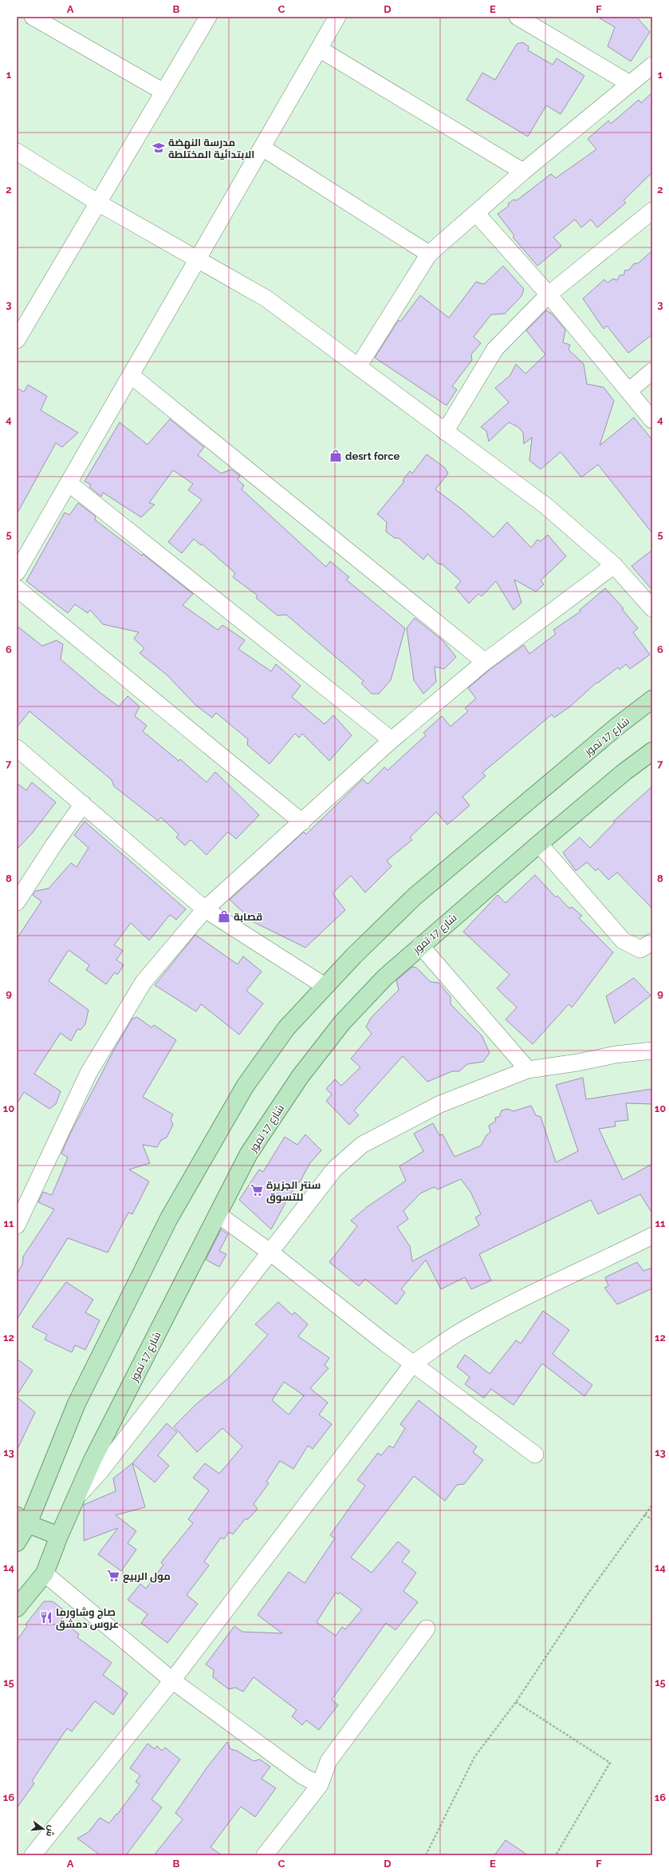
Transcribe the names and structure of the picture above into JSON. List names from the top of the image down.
{
  "streets": {
    "main road": ["شارع 17 تموز"]
  },
  "places": {
    "school or university": ["مدرسة النهضة الابتدائية المختلطة"],
    "shop": ["desrt force", "قصابة"],
    "supermarket": ["سنتر الجزيرة للتسوق", "مول الربيع"],
    "restaurant": ["صاج وشاورما عروس دمشق"]
  },
  "north": "right",
  "grid": {
    "columns": [
      "A",
      "B",
      "C",
      "D",
      "E",
      "F"
    ],
    "rows": [
      "1",
      "2",
      "3",
      "4",
      "5",
      "6",
      "7",
      "8",
      "9",
      "10",
      "11",
      "12",
      "13",
      "14",
      "15",
      "16"
    ]
  }
}
